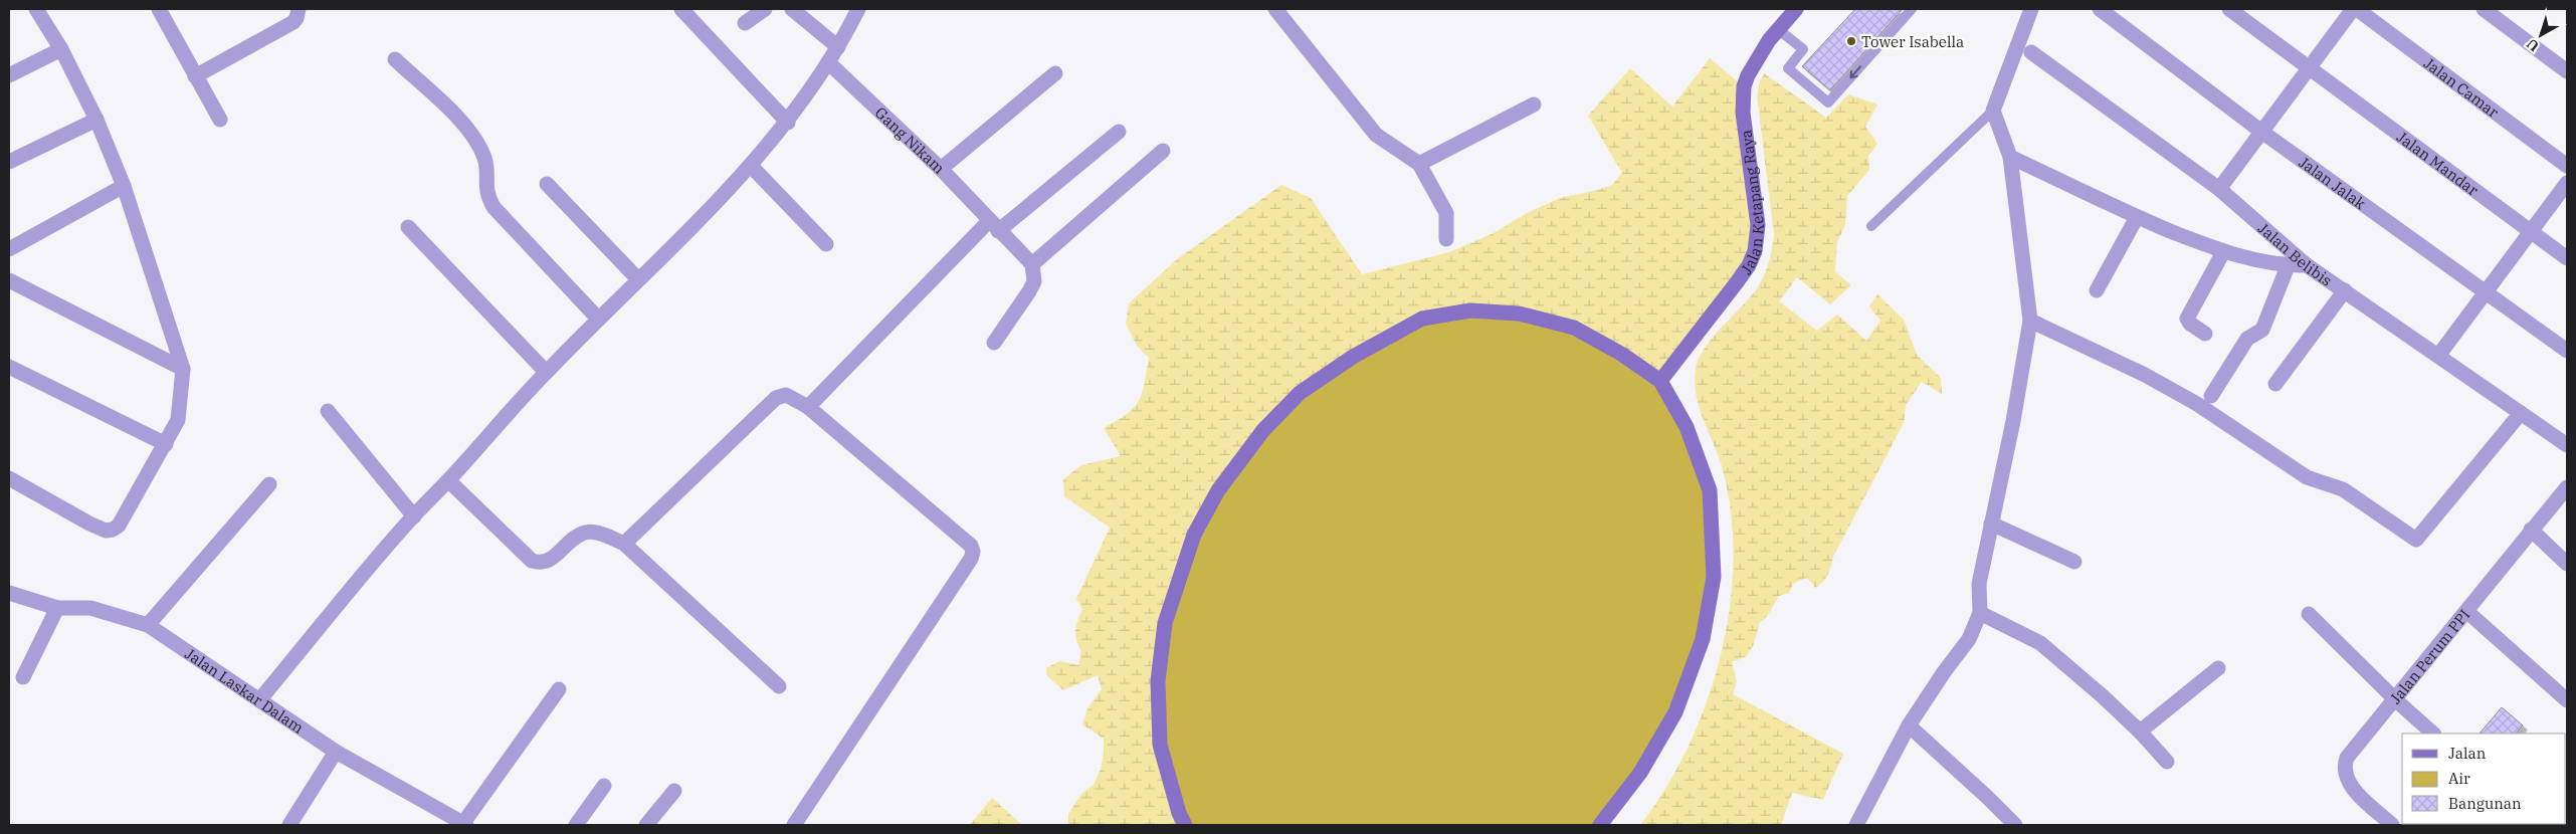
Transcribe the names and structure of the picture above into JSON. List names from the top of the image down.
{
  "streets": {
    "street": [
      "Jalan Camar",
      "Gang Nikam",
      "Jalan Mandar",
      "Jalan Jalak",
      "Jalan Ketapang Raya",
      "Jalan Belibis",
      "Jalan Perum PPI",
      "Jalan Laskar Dalam"
    ]
  },
  "places": ["Tower Isabella"],
  "legend": ["Jalan", "Air", "Bangunan"],
  "north": "bottom left"
}
